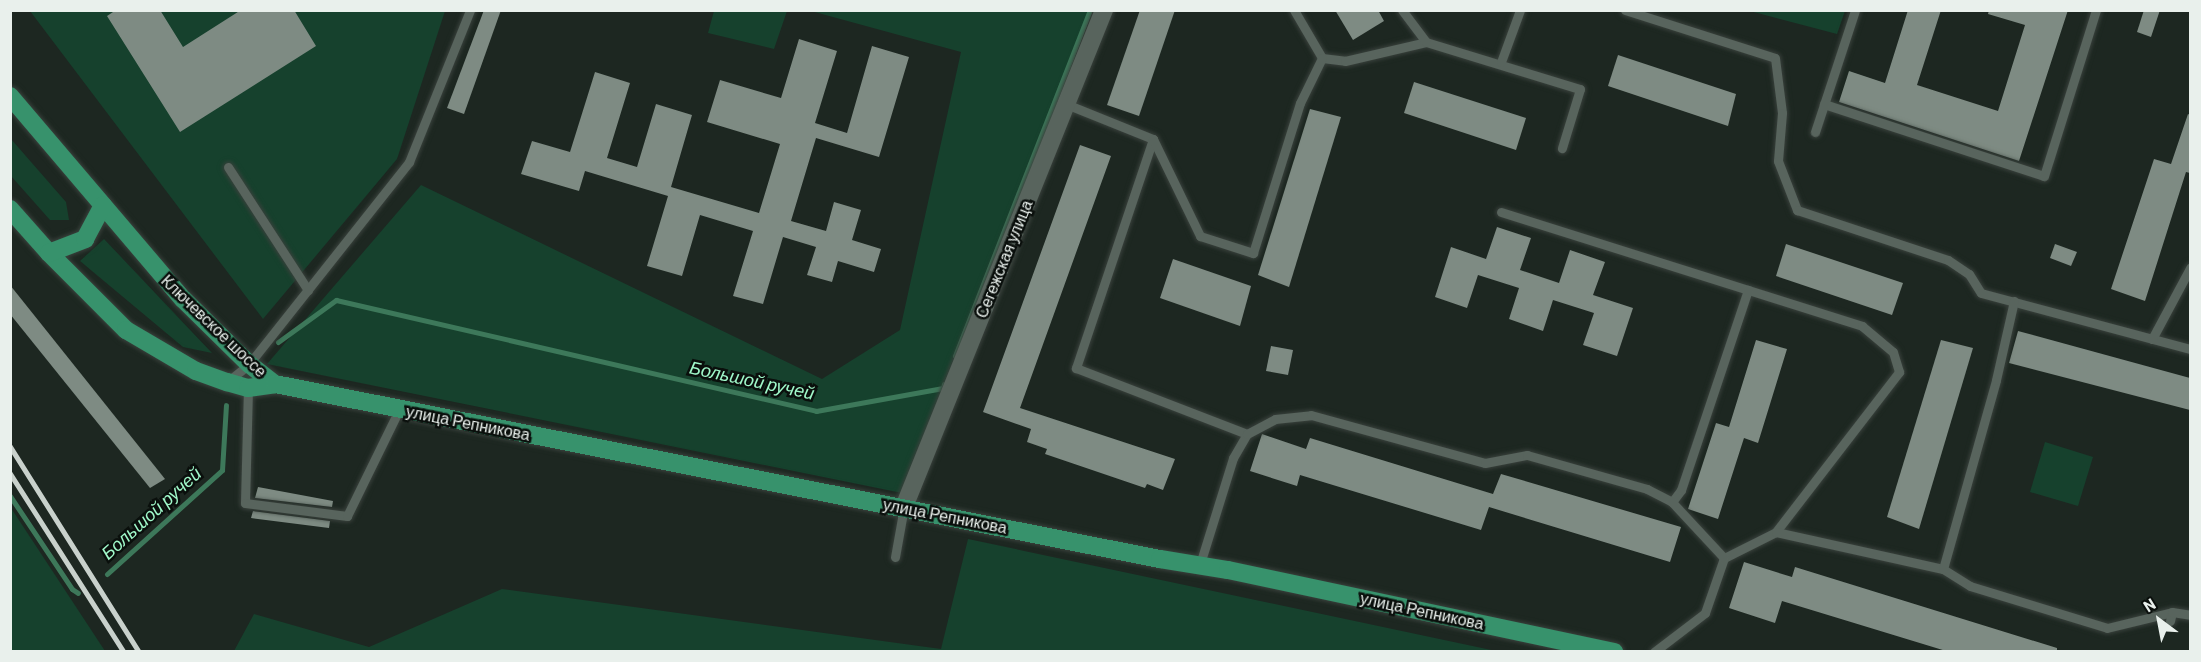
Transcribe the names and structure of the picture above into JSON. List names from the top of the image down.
{
  "streets": {
    "main road": ["Ключевское шоссе", "улица Репникова"],
    "street": ["Сегежская улица"]
  },
  "crossings": [
    ["Сегежская улица", "улица Репникова"],
    ["Ключевское шоссе", "улица Репникова"]
  ],
  "water": ["Большой ручей"],
  "north": "top left"
}
